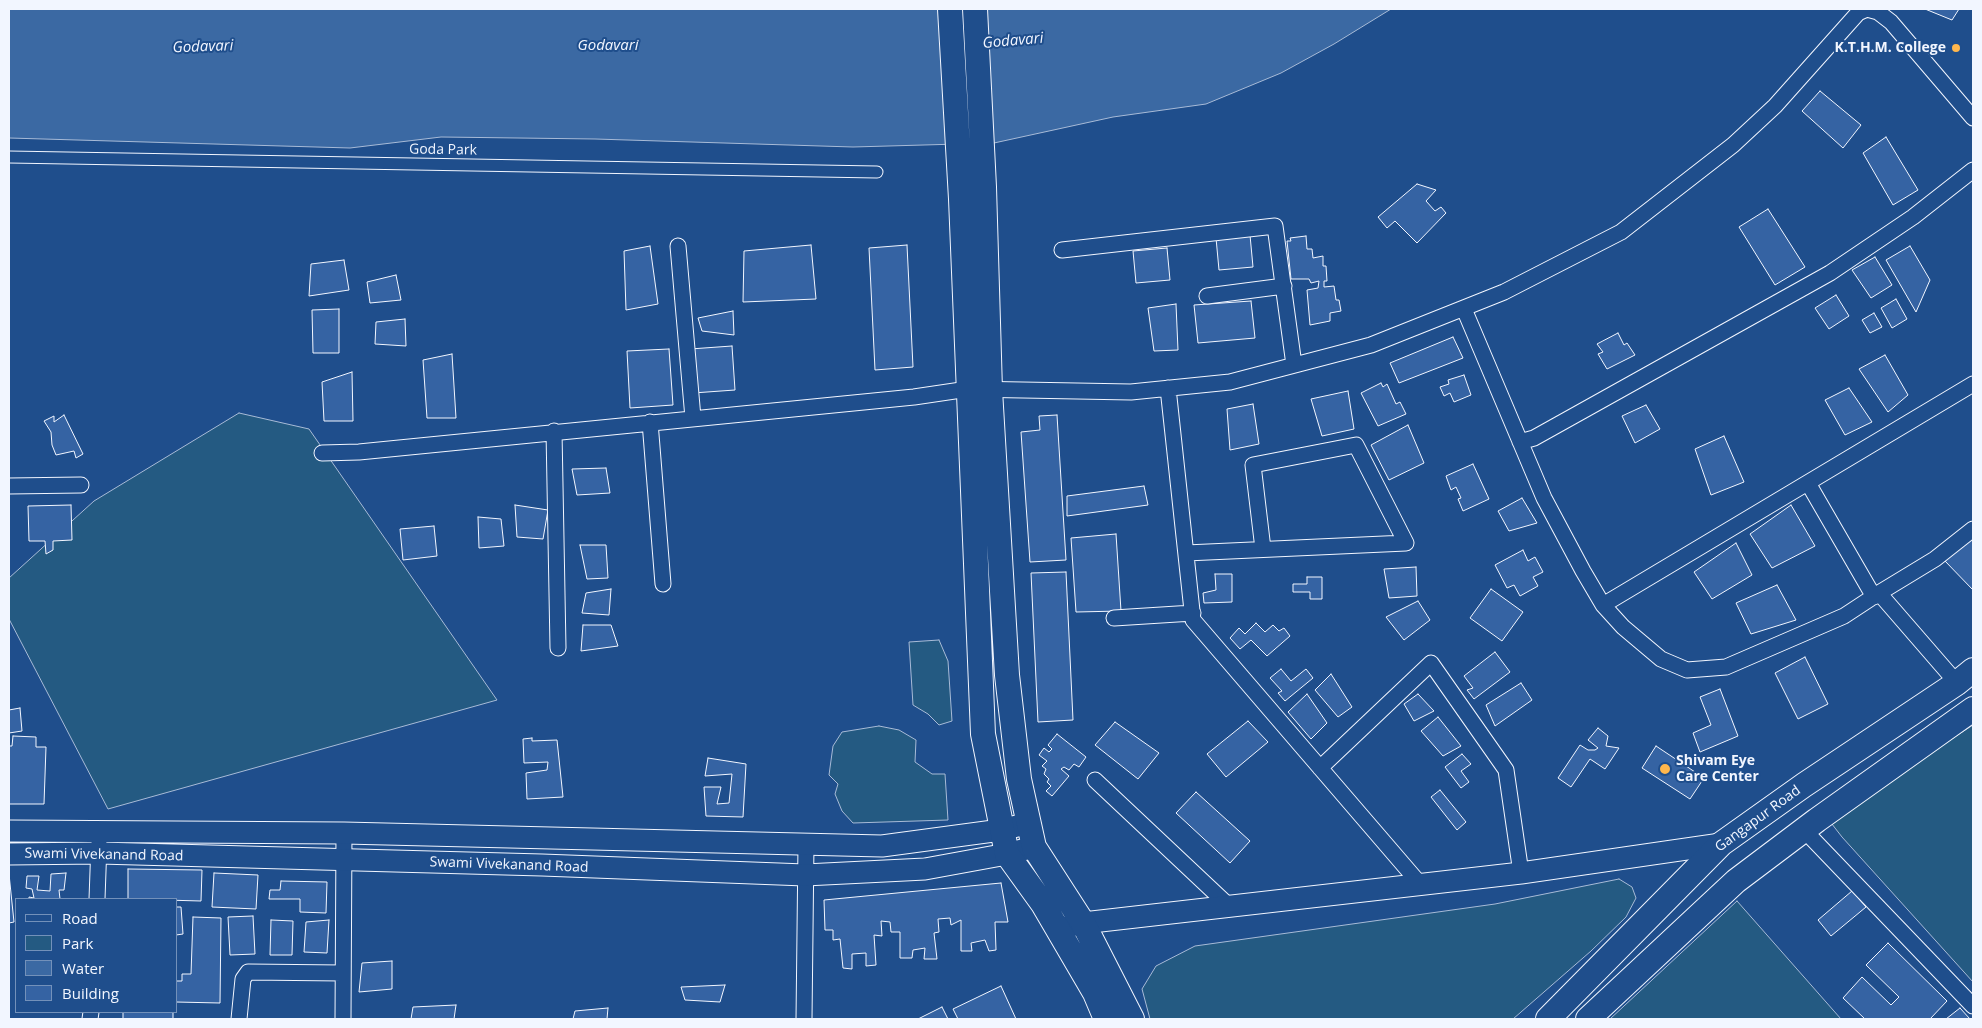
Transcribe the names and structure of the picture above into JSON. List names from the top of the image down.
{
  "streets": {
    "main road": ["Gangapur Road", "Swami Vivekanand Road"],
    "street": ["Goda Park"]
  },
  "water": ["Godavari"],
  "places": ["K.T.H.M. College", "Shivam Eye Care Center"],
  "legend": [
    "Road",
    "Park",
    "Water",
    "Building"
  ]
}
